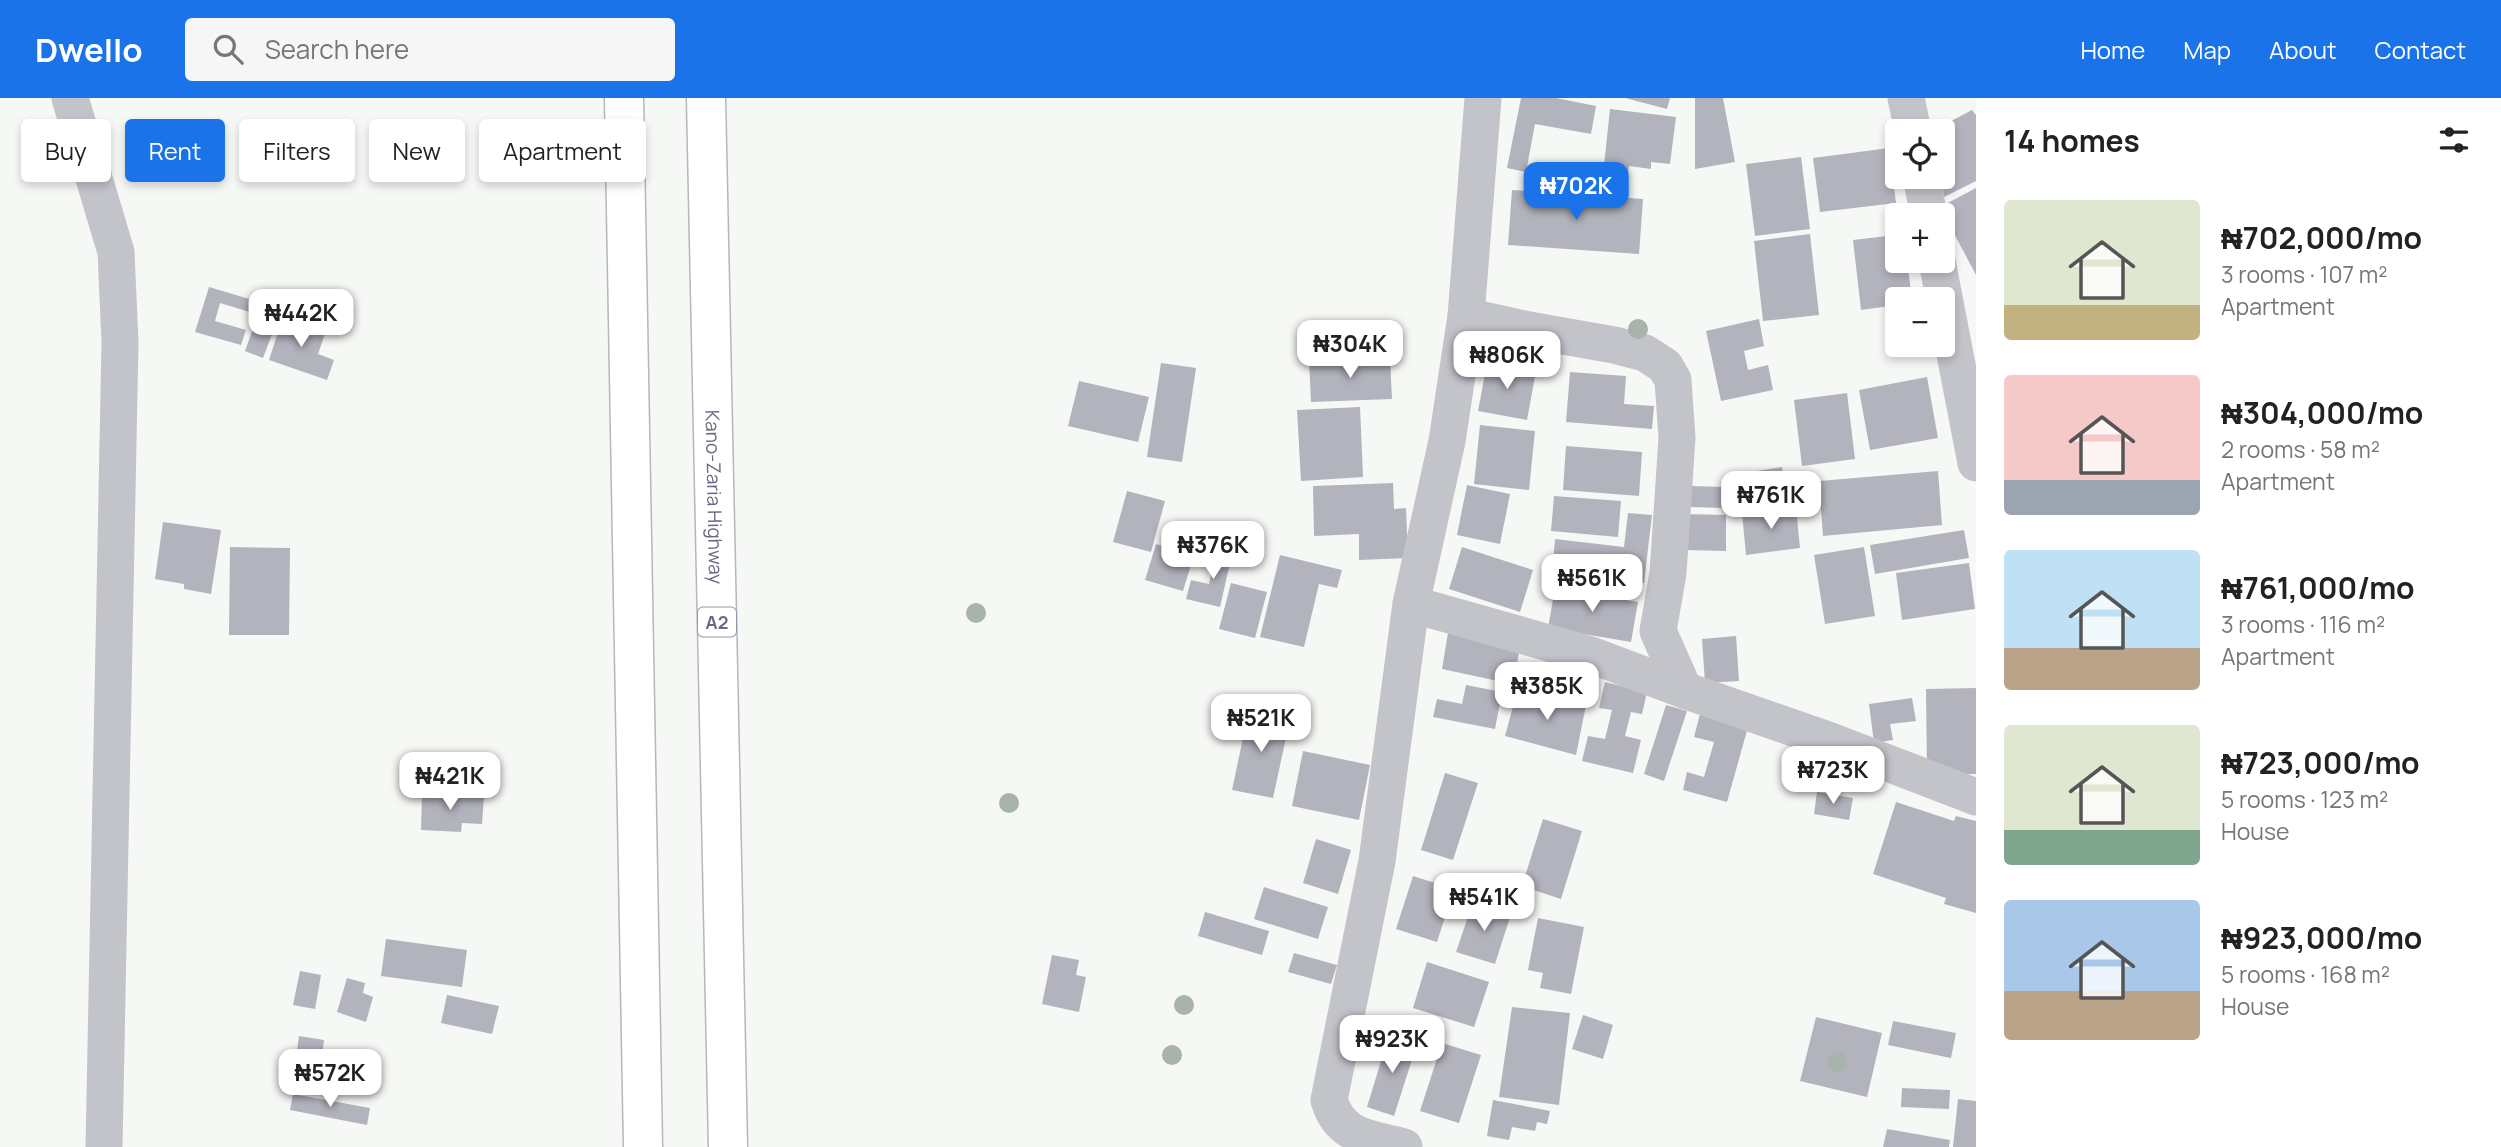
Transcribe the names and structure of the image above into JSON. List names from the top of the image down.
{
  "streets": {
    "highway": ["Kano-Zaria Highway", "A2"]
  },
  "page": {
    "header": "Dwello",
    "search": "Search here",
    "nav": [
      "Home",
      "Map",
      "About",
      "Contact"
    ],
    "heading": "14 homes",
    "map_buttons": ["+", "−"],
    "chip": [
      "Buy",
      "Rent",
      "Filters",
      "New",
      "Apartment"
    ],
    "price": [
      "₦702K",
      "₦442K",
      "₦304K",
      "₦806K",
      "₦761K",
      "₦376K",
      "₦561K",
      "₦385K",
      "₦521K",
      "₦723K",
      "₦421K",
      "₦541K",
      "₦923K",
      "₦572K"
    ],
    "list": [
      {
        "name": "₦702,000/mo",
        "note": "3 rooms · 107 m² · Apartment"
      },
      {
        "name": "₦304,000/mo",
        "note": "2 rooms · 58 m² · Apartment"
      },
      {
        "name": "₦761,000/mo",
        "note": "3 rooms · 116 m² · Apartment"
      },
      {
        "name": "₦723,000/mo",
        "note": "5 rooms · 123 m² · House"
      },
      {
        "name": "₦923,000/mo",
        "note": "5 rooms · 168 m² · House"
      }
    ]
  }
}
